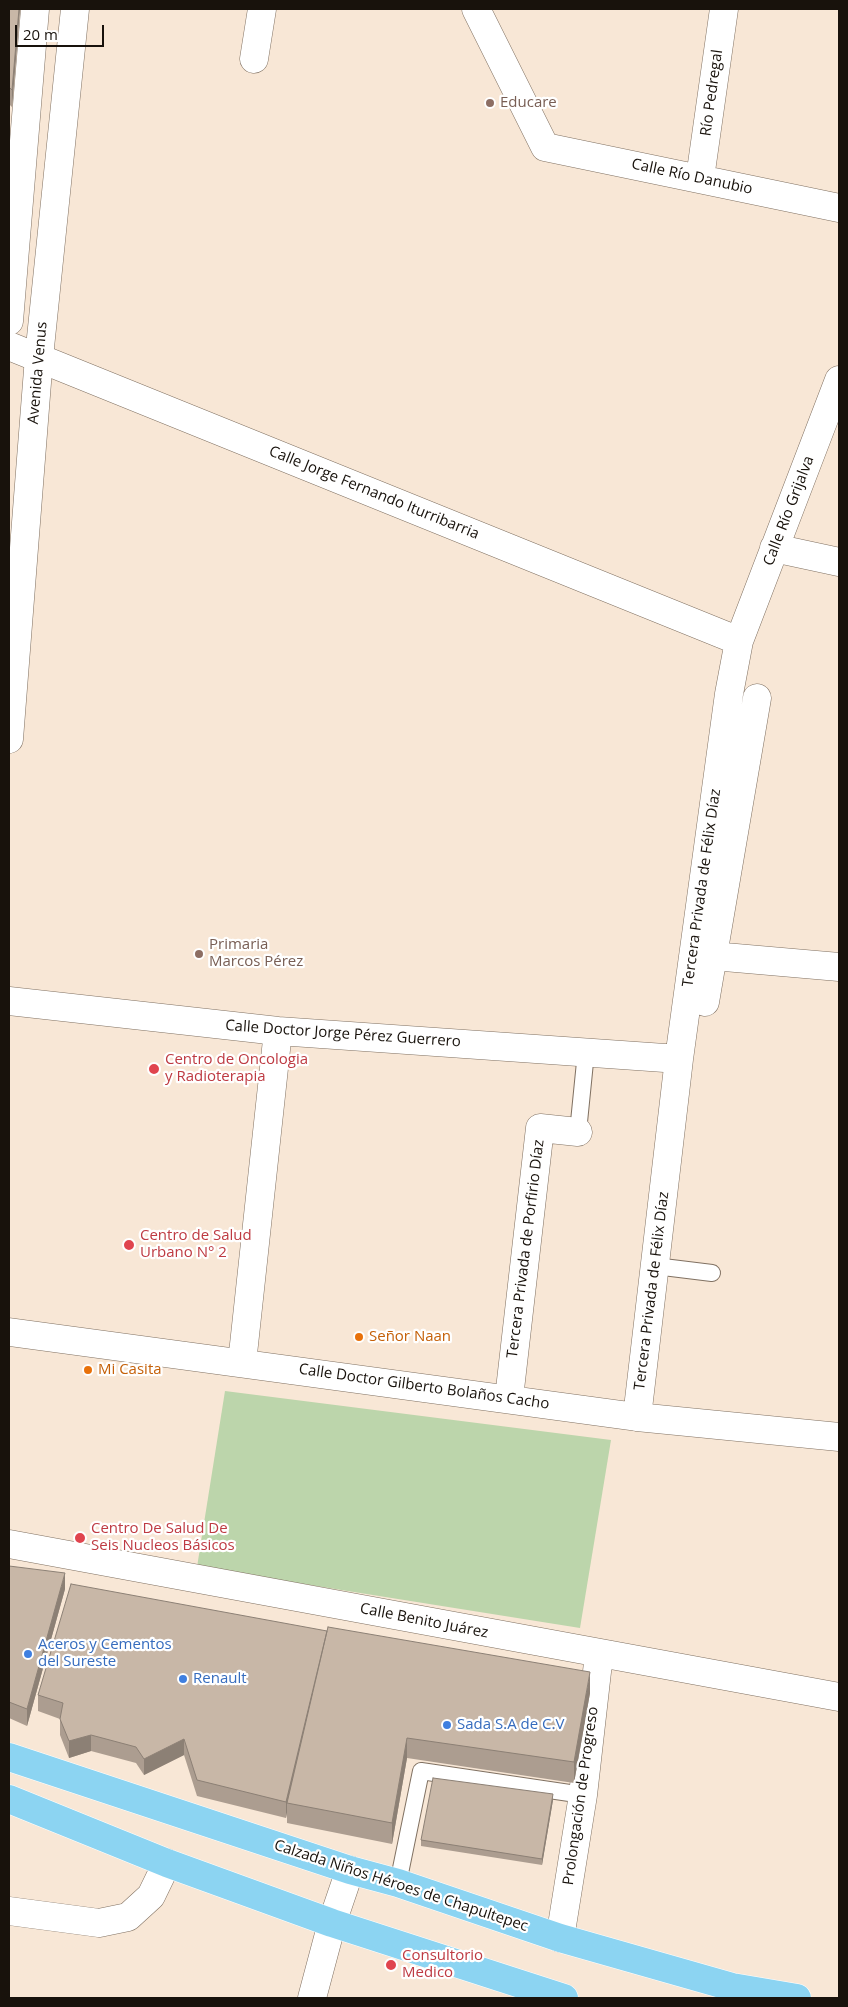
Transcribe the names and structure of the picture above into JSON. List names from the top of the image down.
{
  "streets": {
    "main road": ["Calzada Niños Héroes de Chapultepec"],
    "street": [
      "Río Pedregal",
      "Calle Río Danubio",
      "Avenida Venus",
      "Calle Jorge Fernando Iturribarria",
      "Calle Río Grijalva",
      "Tercera Privada de Félix Díaz",
      "Calle Doctor Jorge Pérez Guerrero",
      "Tercera Privada de Porfirio Díaz",
      "Calle Doctor Gilberto Bolaños Cacho",
      "Calle Benito Juárez",
      "Prolongación de Progreso"
    ]
  },
  "crossings": [
    ["Río Pedregal", "Calle Río Danubio"],
    ["Avenida Venus", "Calle Jorge Fernando Iturribarria"],
    ["Calle Jorge Fernando Iturribarria", "Calle Río Grijalva"],
    ["Calle Jorge Fernando Iturribarria", "Tercera Privada de Félix Díaz"],
    ["Calle Río Grijalva", "Tercera Privada de Félix Díaz"],
    ["Tercera Privada de Félix Díaz", "Calle Doctor Jorge Pérez Guerrero"],
    ["Tercera Privada de Félix Díaz", "Calle Doctor Gilberto Bolaños Cacho"],
    ["Calle Doctor Jorge Pérez Guerrero", "Tercera Privada de Porfirio Díaz"],
    ["Tercera Privada de Porfirio Díaz", "Calle Doctor Gilberto Bolaños Cacho"],
    ["Calle Benito Juárez", "Prolongación de Progreso"],
    ["Prolongación de Progreso", "Calzada Niños Héroes de Chapultepec"]
  ],
  "places": [
    "Educare",
    "Primaria Marcos Pérez",
    "Centro de Oncologia y Radioterapia",
    "Centro de Salud Urbano N° 2",
    "Señor Naan",
    "Mi Casita",
    "Centro De Salud De Seis Nucleos Básicos",
    "Aceros y Cementos del Sureste",
    "Renault",
    "Sada S.A de C.V",
    "Consultorio Medico"
  ],
  "scale_bar": "20 m"
}
